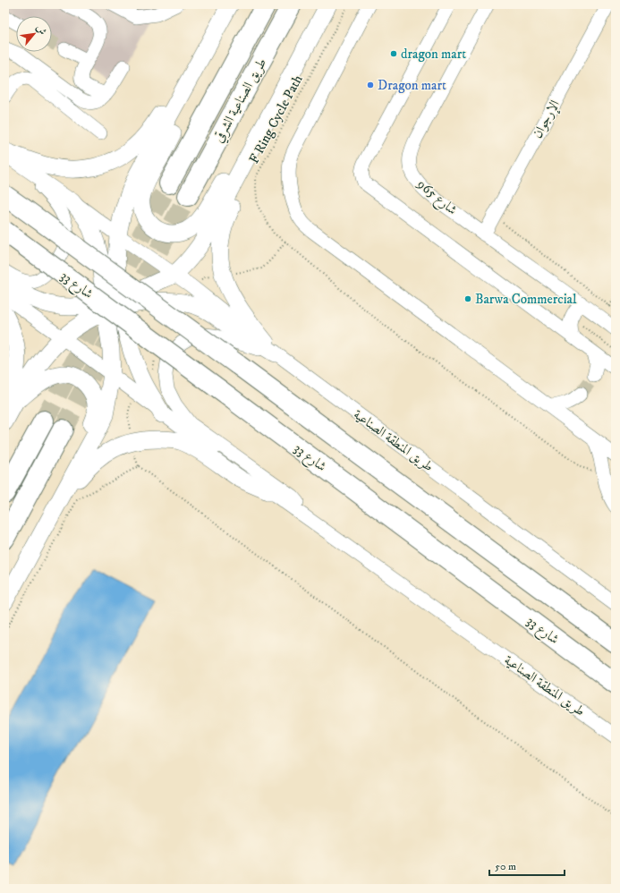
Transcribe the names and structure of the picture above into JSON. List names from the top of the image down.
{
  "streets": {
    "highway": ["طريق الصناعية الشرقي", "شارع 33"],
    "street": ["الإرجوان", "شارع 965", "طريق المنطقة الصناعية"],
    "path": ["F Ring Cycle Path"]
  },
  "crossings": [
    ["الإرجوان", "شارع 965"]
  ],
  "places": ["dragon mart", "Dragon mart", "Barwa Commercial"],
  "scale_bar": "50 m",
  "north": "top right"
}
